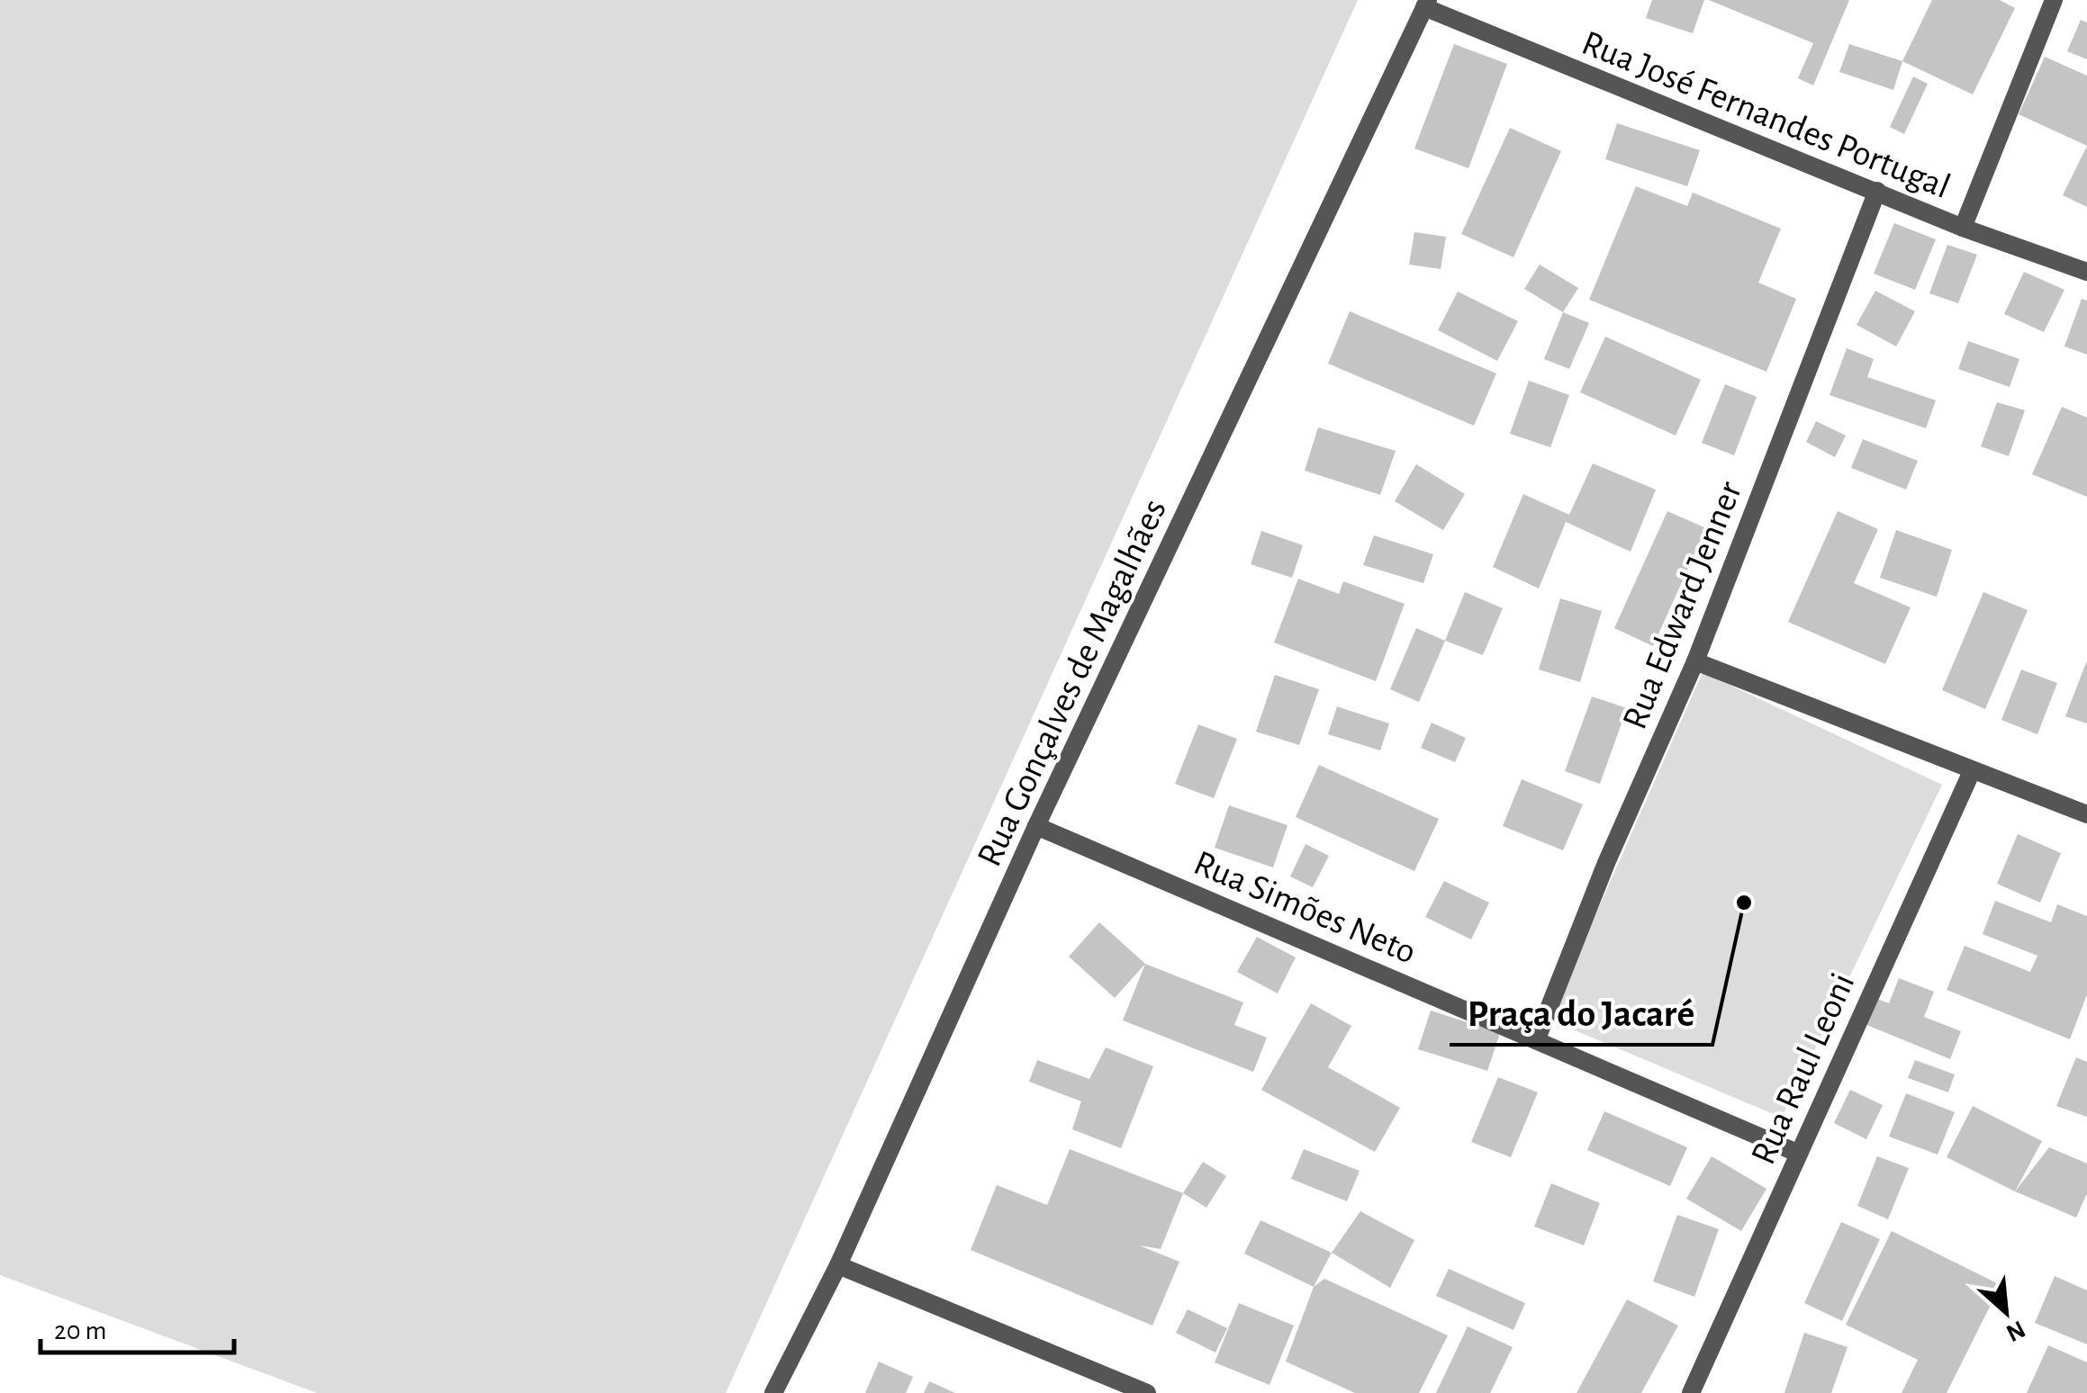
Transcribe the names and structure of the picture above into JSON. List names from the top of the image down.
{
  "streets": {
    "street": [
      "Rua José Fernandes Portugal",
      "Rua Edward Jenner",
      "Rua Gonçalves de Magalhães",
      "Rua Simões Neto",
      "Rua Raul Leoni"
    ]
  },
  "crossings": [
    ["Rua José Fernandes Portugal", "Rua Edward Jenner"],
    ["Rua José Fernandes Portugal", "Rua Gonçalves de Magalhães"],
    ["Rua Edward Jenner", "Rua Simões Neto"],
    ["Rua Gonçalves de Magalhães", "Rua Simões Neto"],
    ["Rua Simões Neto", "Rua Raul Leoni"]
  ],
  "places": ["Praça do Jacaré"],
  "scale_bar": "20 m",
  "north": "bottom right"
}
